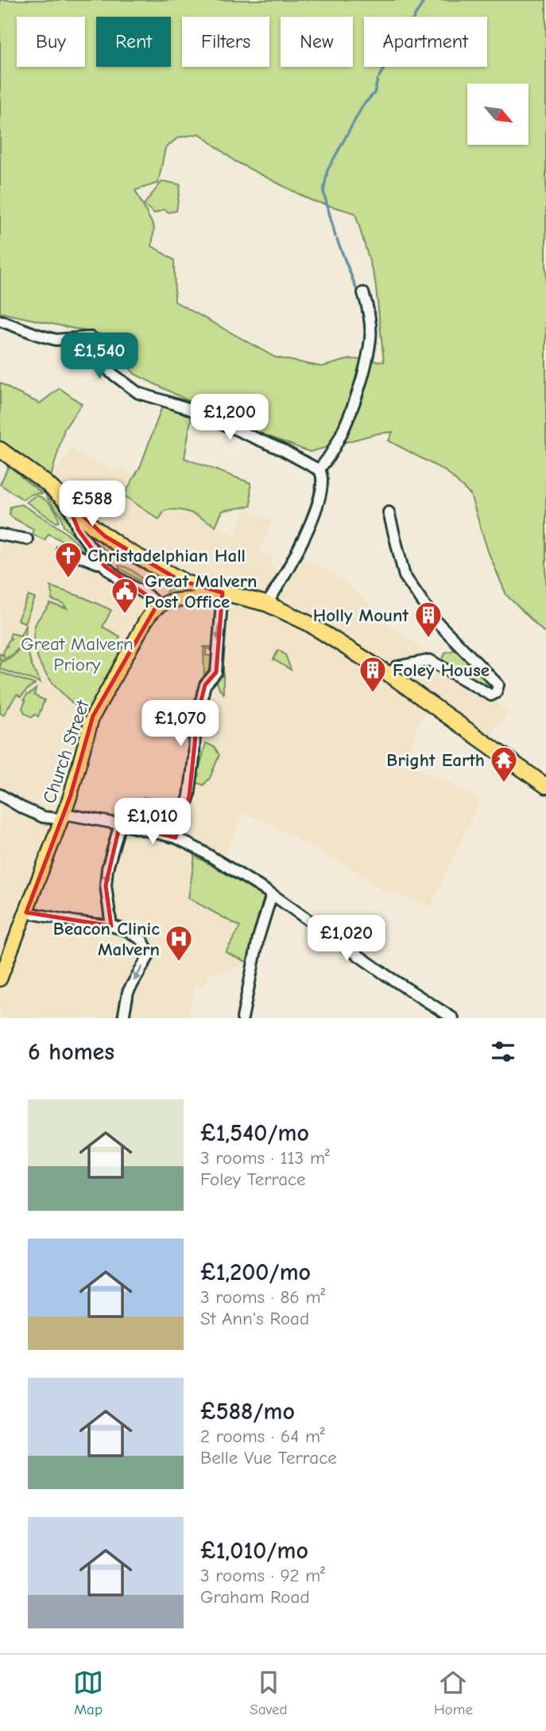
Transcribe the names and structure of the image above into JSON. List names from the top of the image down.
{
  "streets": {
    "main road": ["Church Street"]
  },
  "parks": ["Great Malvern Priory"],
  "places": {
    "church": ["Christadelphian Hall"],
    "public building": ["Great Malvern Post Office"],
    "building": ["Holly Mount", "Foley House"],
    "temple": ["Bright Earth"],
    "hospital": ["Beacon Clinic Malvern"]
  },
  "north": "bottom right",
  "page": {
    "chip": [
      "Buy",
      "Rent",
      "Filters",
      "New",
      "Apartment"
    ],
    "price": [
      "£1,540",
      "£1,200",
      "£588",
      "£1,070",
      "£1,010",
      "£1,020"
    ],
    "heading": "6 homes",
    "list": [
      {
        "name": "£1,540/mo",
        "note": "3 rooms · 113 m² · Foley Terrace"
      },
      {
        "name": "£1,200/mo",
        "note": "3 rooms · 86 m² · St Ann's Road"
      },
      {
        "name": "£588/mo",
        "note": "2 rooms · 64 m² · Belle Vue Terrace"
      },
      {
        "name": "£1,010/mo",
        "note": "3 rooms · 92 m² · Graham Road"
      }
    ],
    "tabs": ["Map", "Saved", "Home"]
  }
}
